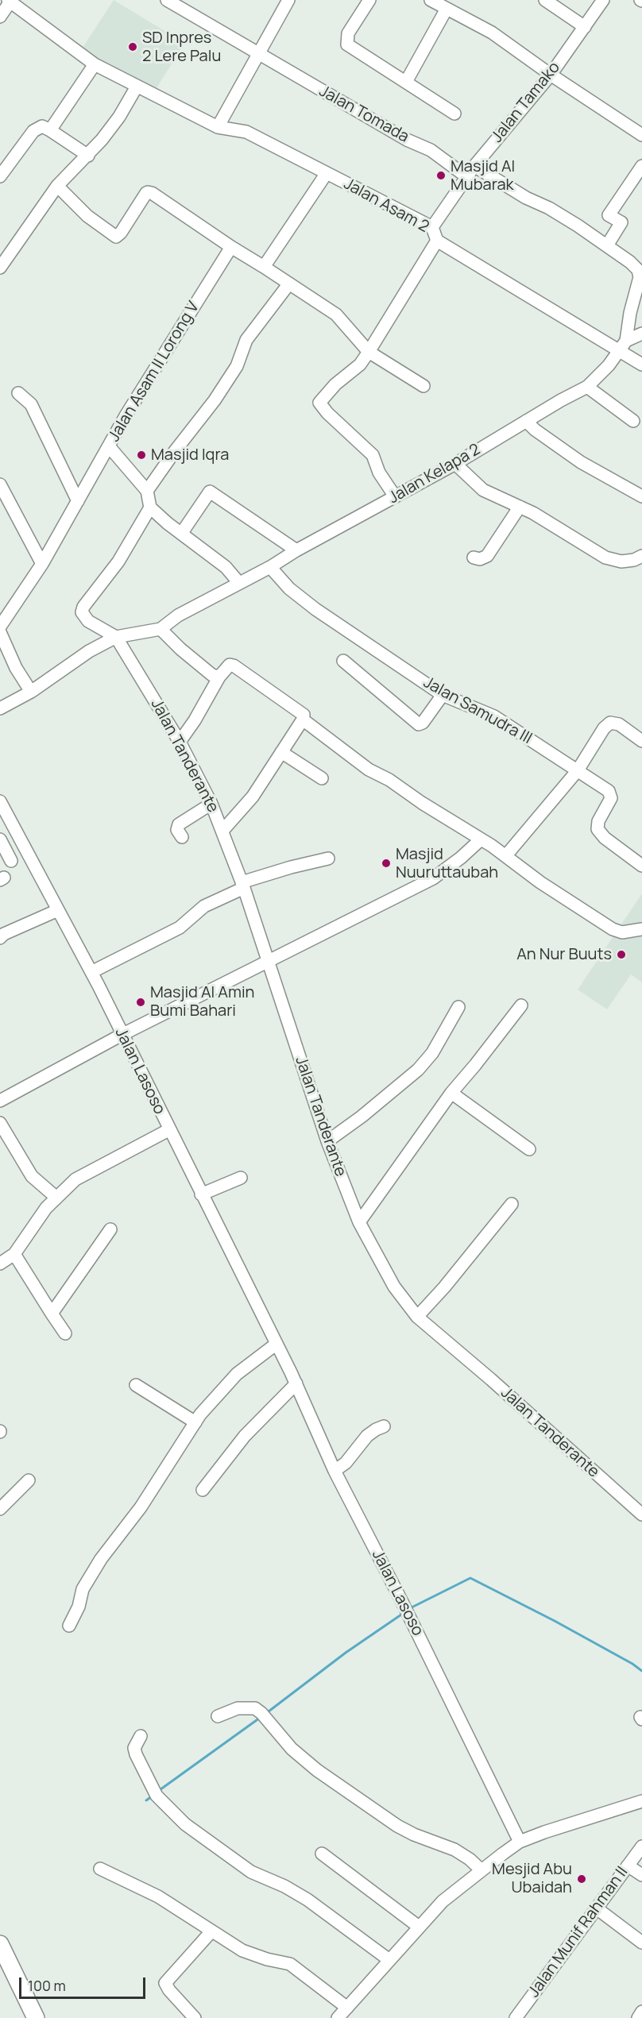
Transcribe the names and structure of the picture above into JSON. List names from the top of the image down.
{
  "streets": {
    "street": [
      "Jalan Tamako",
      "Jalan Tomada",
      "Jalan Asam 2",
      "Jalan Asam II Lorong V",
      "Jalan Kelapa 2",
      "Jalan Samudra III",
      "Jalan Tanderante",
      "Jalan Lasoso",
      "Jalan Munif Rahman II"
    ]
  },
  "crossings": [
    ["Jalan Tamako", "Jalan Tomada"],
    ["Jalan Tamako", "Jalan Asam 2"],
    ["Jalan Asam 2", "Jalan Kelapa 2"],
    ["Jalan Kelapa 2", "Jalan Samudra III"],
    ["Jalan Kelapa 2", "Jalan Tanderante"]
  ],
  "places": [
    "SD Inpres 2 Lere Palu",
    "Masjid Al Mubarak",
    "Masjid Iqra",
    "Masjid Nuuruttaubah",
    "An Nur Buuts",
    "Masjid Al Amin Bumi Bahari",
    "Mesjid Abu Ubaidah"
  ],
  "scale_bar": "100 m"
}
